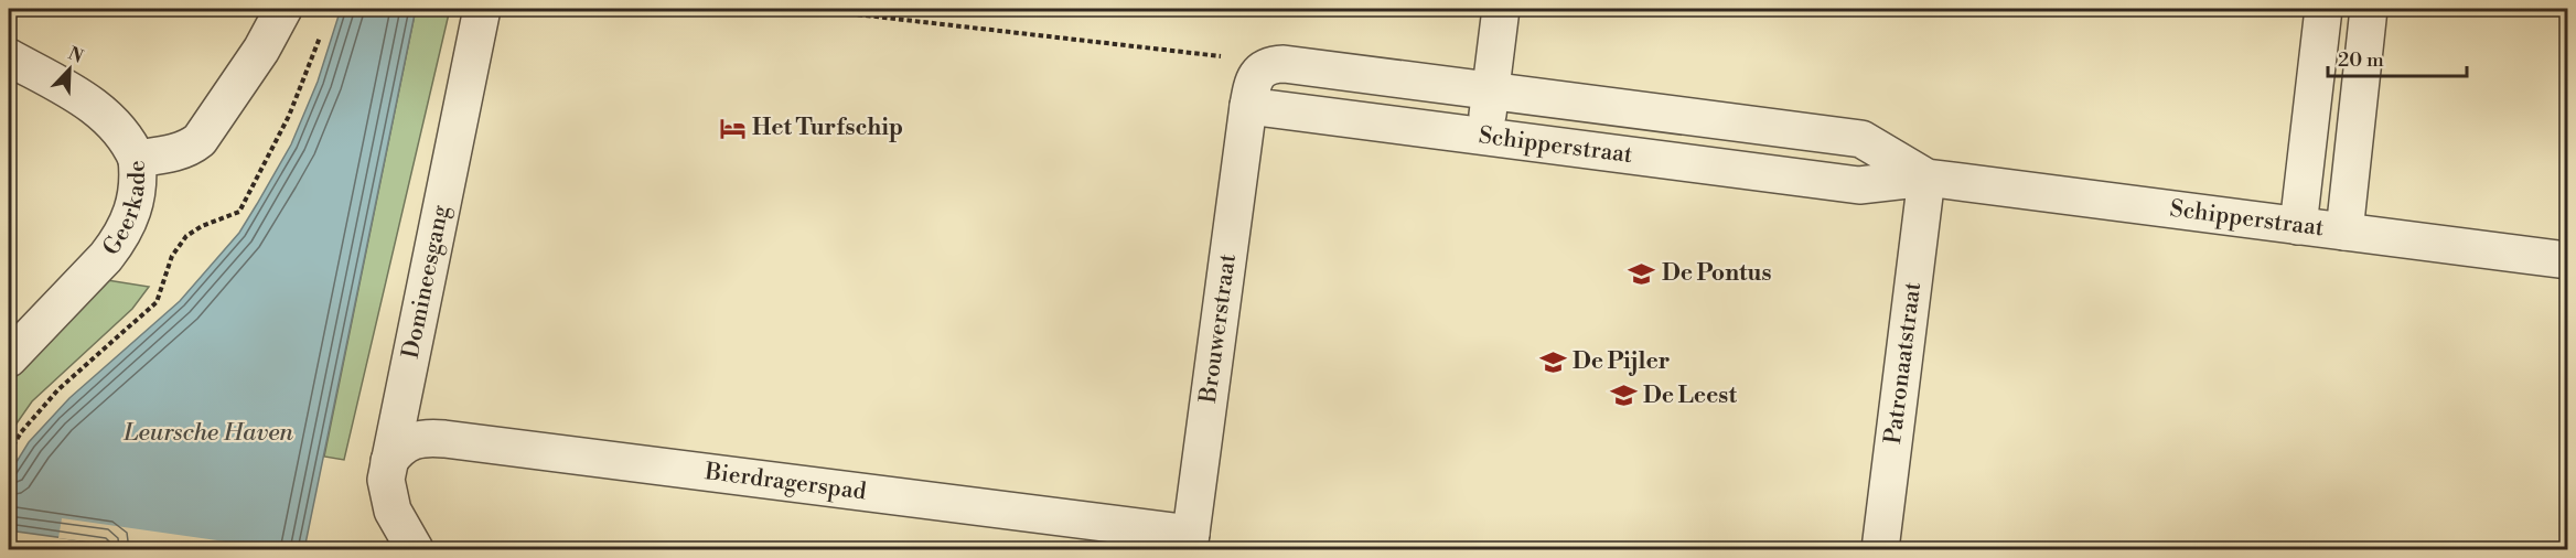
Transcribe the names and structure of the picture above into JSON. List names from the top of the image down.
{
  "streets": {
    "street": [
      "Schipperstraat",
      "Geerkade",
      "Domineesgang",
      "Brouwerstraat",
      "Patronaatstraat",
      "Bierdragerspad"
    ]
  },
  "crossings": [
    ["Schipperstraat", "Brouwerstraat"],
    ["Schipperstraat", "Patronaatstraat"],
    ["Domineesgang", "Bierdragerspad"],
    ["Brouwerstraat", "Bierdragerspad"]
  ],
  "water": ["Leursche Haven"],
  "places": {
    "hotel": ["Het Turfschip"],
    "school or university": ["De Pontus", "De Pijler", "De Leest"]
  },
  "scale_bar": "20 m",
  "north": "top right"
}
